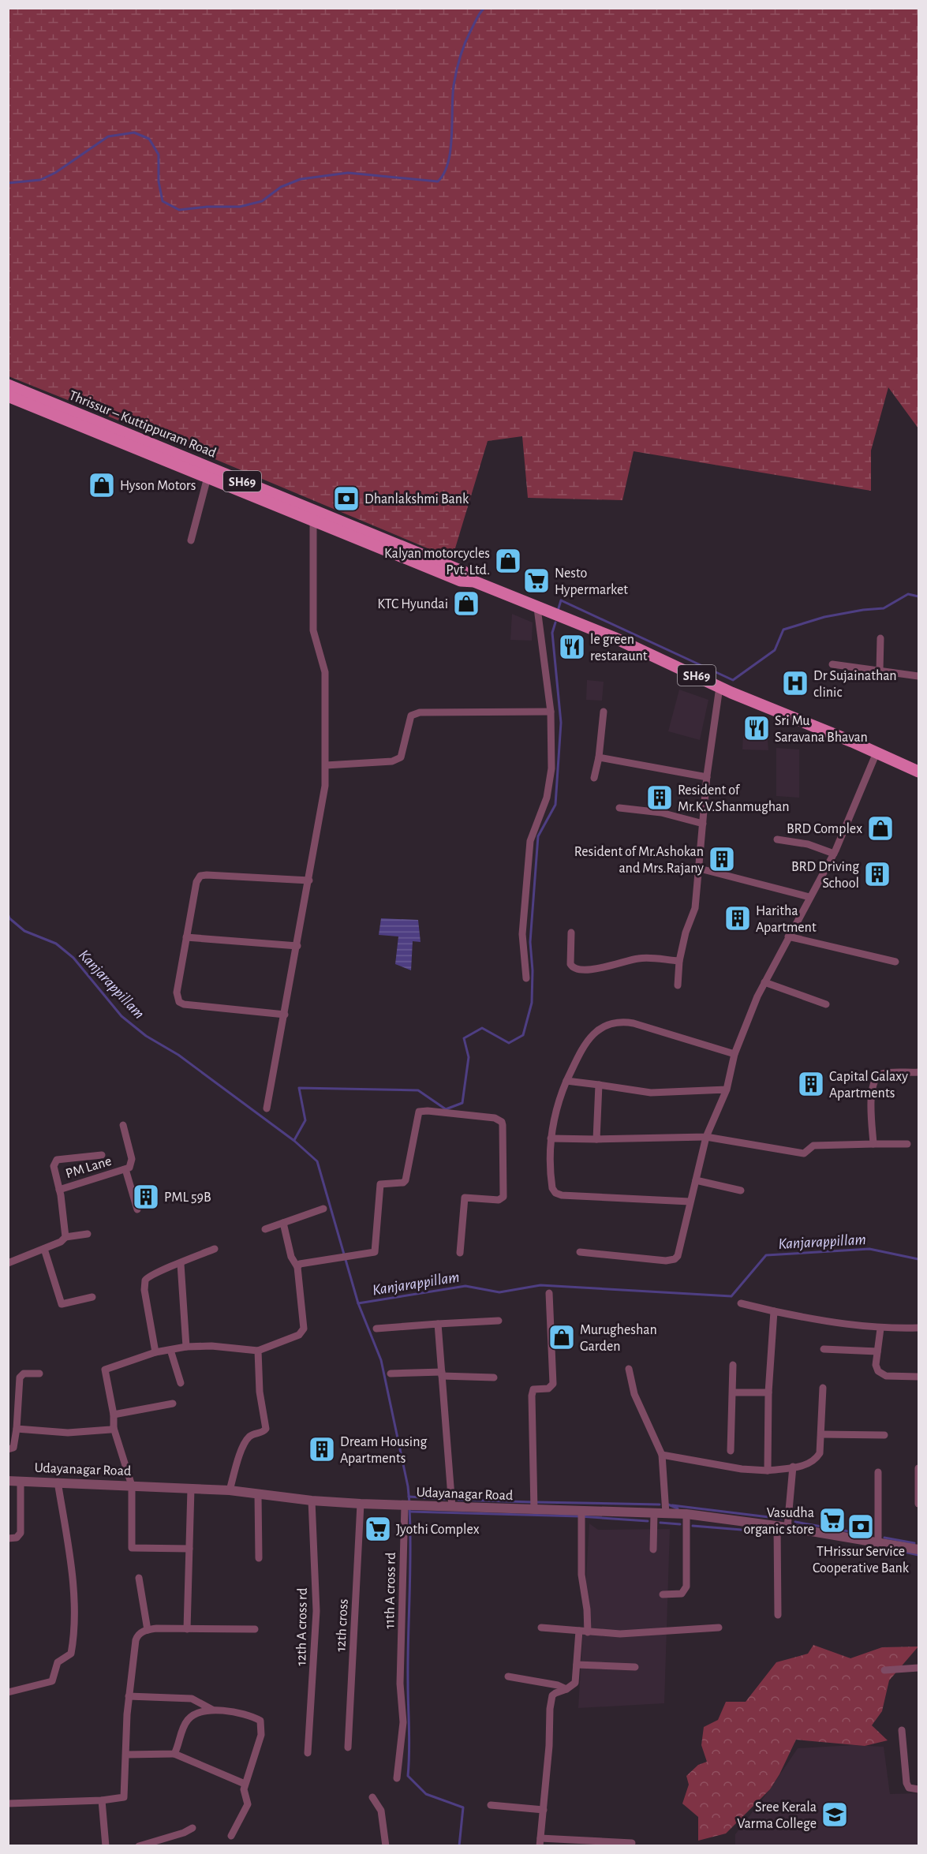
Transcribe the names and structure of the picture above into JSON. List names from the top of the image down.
{
  "streets": {
    "main road": ["Thrissur – Kuttippuram Road", "SH69"],
    "street": [
      "PM Lane",
      "Udayanagar Road",
      "11th A cross rd",
      "12th cross",
      "12th A cross rd"
    ]
  },
  "crossings": [
    ["Udayanagar Road", "11th A cross rd"],
    ["Udayanagar Road", "12th cross"],
    ["Udayanagar Road", "12th A cross rd"]
  ],
  "water": ["Kanjarappillam"],
  "places": {
    "shop": [
      "Hyson Motors",
      "Kalyan motorcycles Pvt. Ltd.",
      "KTC Hyundai",
      "BRD Complex",
      "Murugheshan Garden"
    ],
    "bank": ["Dhanlakshmi Bank", "THrissur Service Cooperative Bank"],
    "supermarket": ["Nesto Hypermarket", "Vasudha organic store", "Jyothi Complex"],
    "restaurant": ["le green restaraunt", "Sri Mu Saravana Bhavan"],
    "hospital": ["Dr Sujainathan clinic"],
    "building": [
      "Resident of Mr.K.V.Shanmughan",
      "Resident of Mr.Ashokan and Mrs.Rajany",
      "BRD Driving School",
      "Haritha Apartment",
      "Capital Galaxy Apartments",
      "PML 59B",
      "Dream Housing Apartments"
    ],
    "school or university": ["Sree Kerala Varma College"]
  }
}
